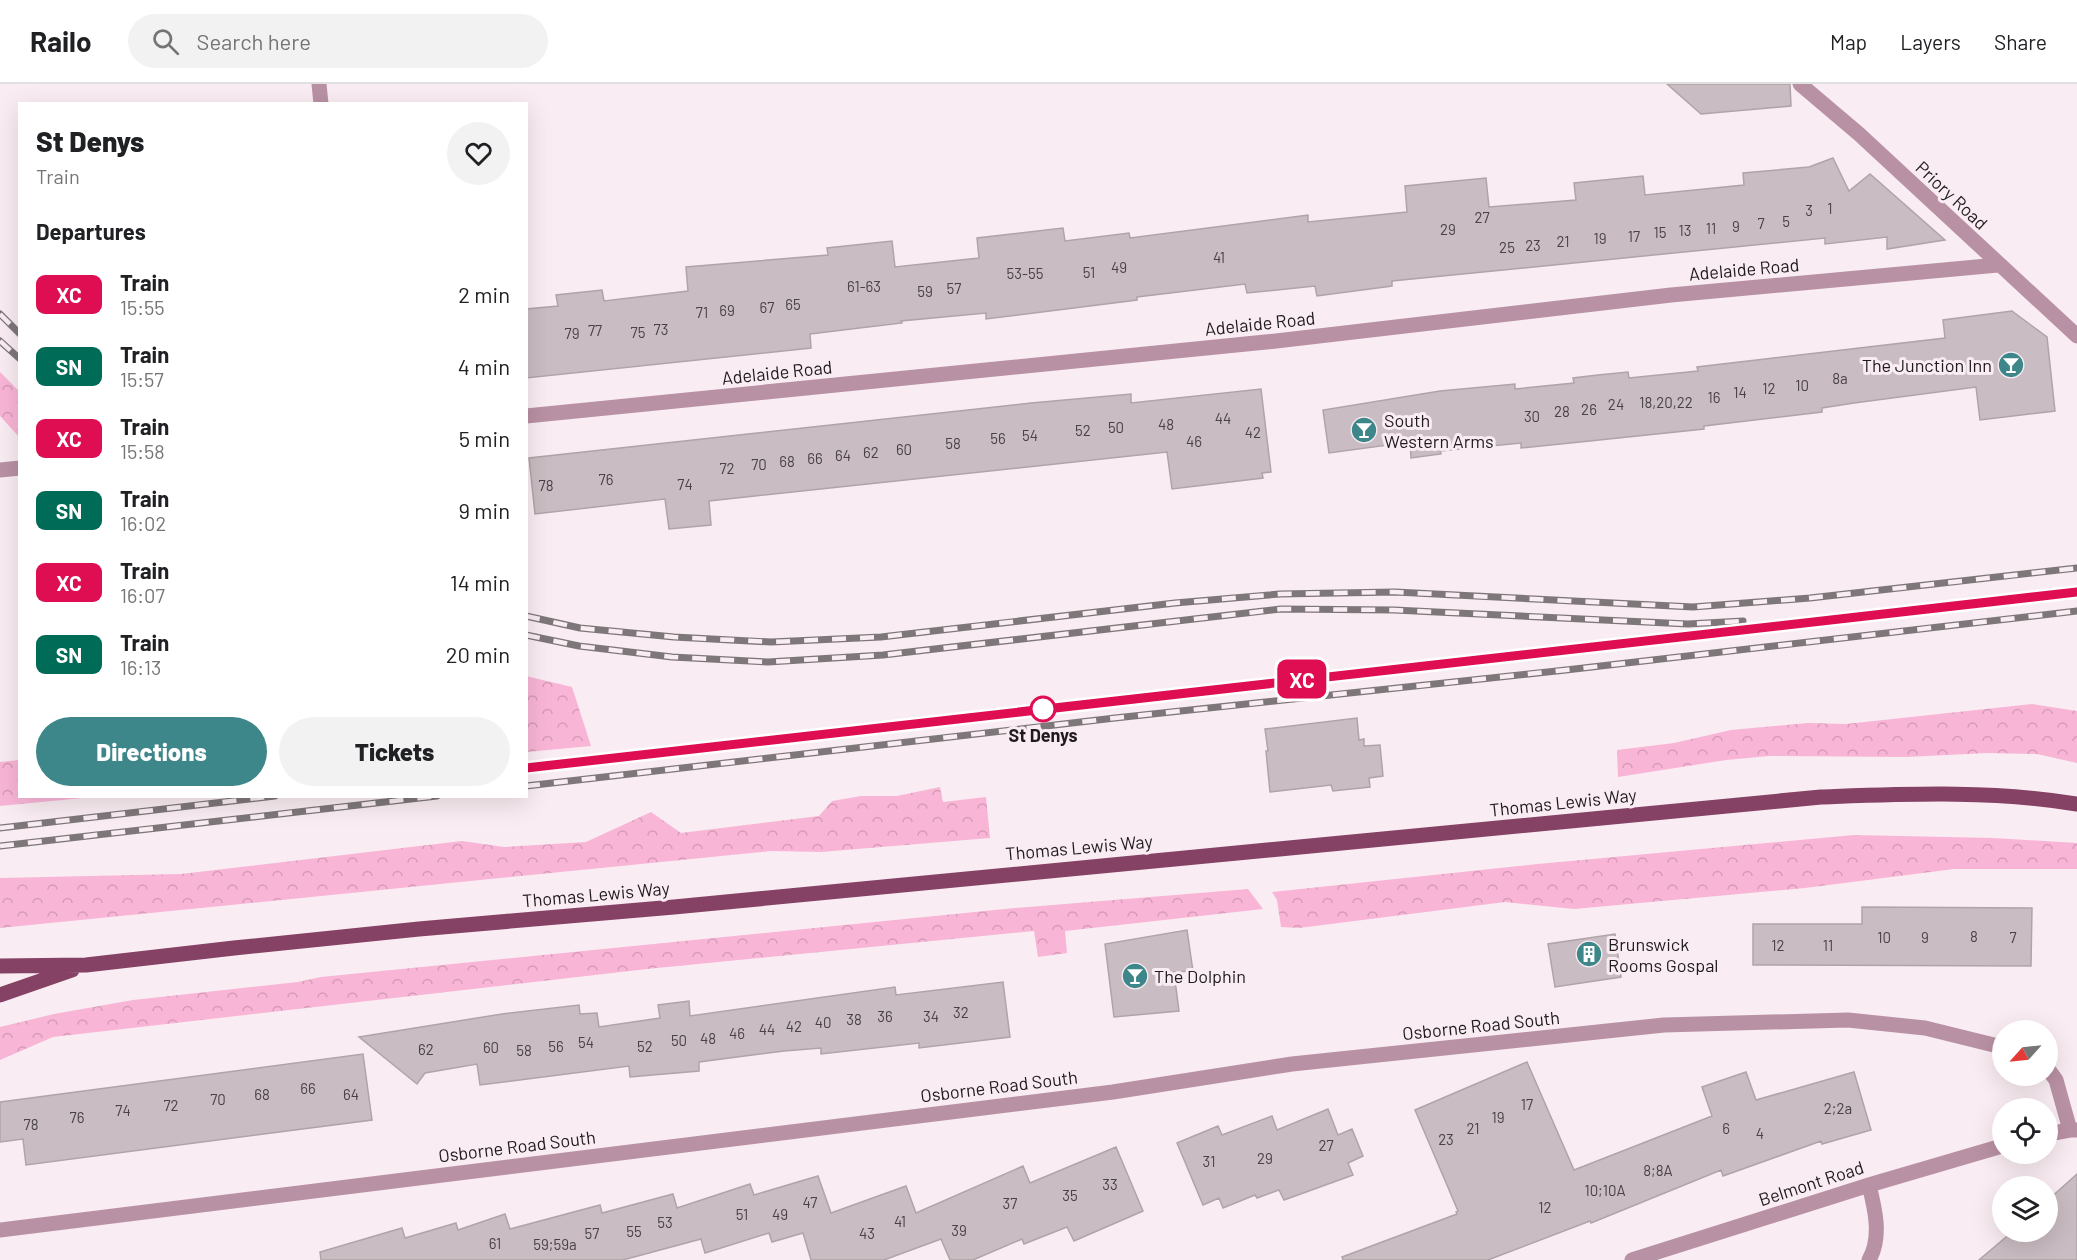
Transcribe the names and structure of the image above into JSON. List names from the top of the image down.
{
  "streets": {
    "main road": ["Thomas Lewis Way"],
    "street": [
      "Priory Road",
      "Adelaide Road",
      "Osborne Road South",
      "Belmont Road"
    ]
  },
  "crossings": [
    ["Priory Road", "Adelaide Road"]
  ],
  "places": {
    "bar": ["The Junction Inn", "South Western Arms", "The Dolphin"],
    "other": ["St Denys"],
    "building": ["Brunswick Rooms Gospal"]
  },
  "house_numbers": [
    "1",
    "3",
    "27",
    "5",
    "7",
    "9",
    "11",
    "29",
    "13",
    "15",
    "17",
    "19",
    "21",
    "23",
    "25",
    "41",
    "49",
    "51",
    "53-55",
    "61-63",
    "57",
    "59",
    "65",
    "67",
    "69",
    "71",
    "73",
    "77",
    "75",
    "79",
    "8a",
    "10",
    "12",
    "14",
    "16",
    "18,20,22",
    "24",
    "26",
    "28",
    "30",
    "44",
    "48",
    "50",
    "52",
    "42",
    "54",
    "56",
    "46",
    "58",
    "60",
    "62",
    "64",
    "66",
    "68",
    "70",
    "72",
    "76",
    "74",
    "78",
    "8",
    "10",
    "9",
    "7",
    "12",
    "11",
    "32",
    "36",
    "34",
    "38",
    "40",
    "42",
    "44",
    "46",
    "48",
    "50",
    "54",
    "56",
    "52",
    "60",
    "62",
    "58",
    "66",
    "68",
    "64",
    "70",
    "17",
    "72",
    "2;2a",
    "74",
    "76",
    "19",
    "78",
    "21",
    "6",
    "4",
    "23",
    "27",
    "29",
    "31",
    "8;8A",
    "33",
    "10;10A",
    "35",
    "47",
    "37",
    "12",
    "51",
    "49",
    "41",
    "53",
    "39",
    "55",
    "57",
    "43",
    "61",
    "59;59a"
  ],
  "north": "bottom left",
  "page": {
    "header": "Railo",
    "search": "Search here",
    "nav": ["Map", "Layers", "Share"],
    "on_map": "XC",
    "heading": [
      ["St Denys", "Train"],
      "Departures"
    ],
    "list": [
      {
        "mark": "XC",
        "name": "Train",
        "note": "15:55",
        "value": "2 min"
      },
      {
        "mark": "SN",
        "name": "Train",
        "note": "15:57",
        "value": "4 min"
      },
      {
        "mark": "XC",
        "name": "Train",
        "note": "15:58",
        "value": "5 min"
      },
      {
        "mark": "SN",
        "name": "Train",
        "note": "16:02",
        "value": "9 min"
      },
      {
        "mark": "XC",
        "name": "Train",
        "note": "16:07",
        "value": "14 min"
      },
      {
        "mark": "SN",
        "name": "Train",
        "note": "16:13",
        "value": "20 min"
      }
    ],
    "buttons": ["Directions", "Tickets"]
  }
}
